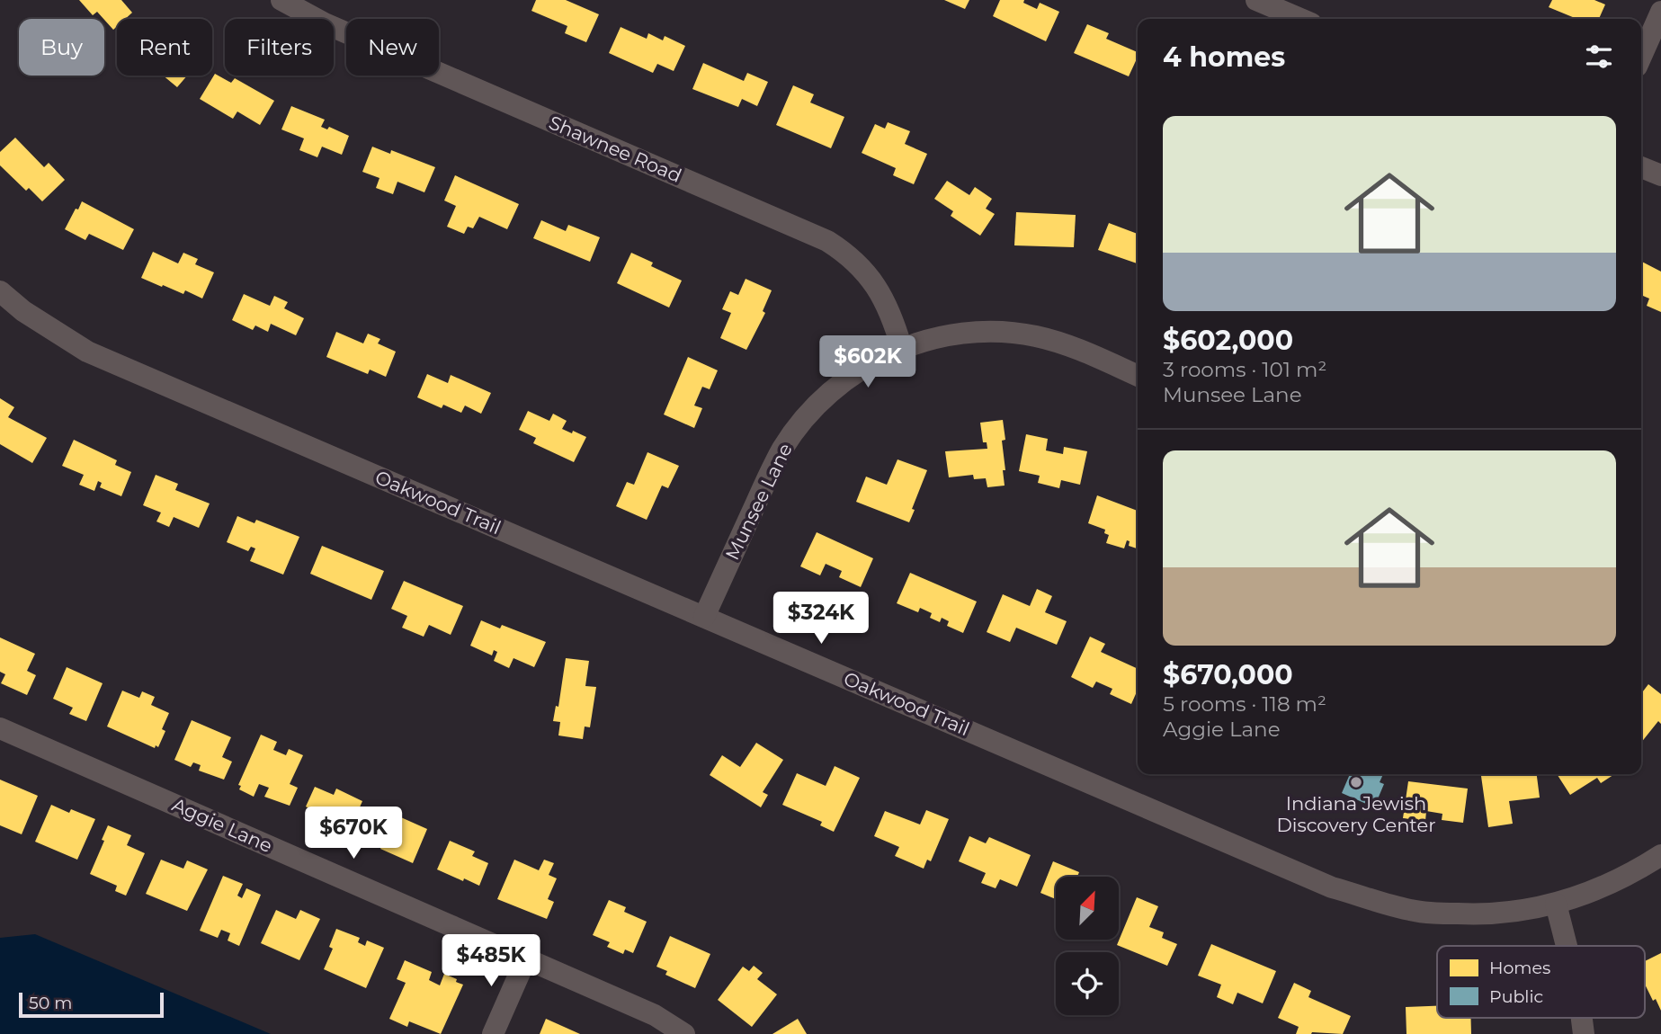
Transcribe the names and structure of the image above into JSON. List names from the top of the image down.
{
  "streets": {
    "street": [
      "Shawnee Road",
      "Munsee Lane",
      "Oakwood Trail",
      "Aggie Lane"
    ]
  },
  "crossings": [
    ["Shawnee Road", "Munsee Lane"],
    ["Munsee Lane", "Oakwood Trail"]
  ],
  "places": ["Indiana Jewish Discovery Center"],
  "legend": ["Homes", "Public"],
  "scale_bar": "50 m",
  "north": "top right",
  "page": {
    "chip": [
      "Buy",
      "Rent",
      "Filters",
      "New"
    ],
    "heading": "4 homes",
    "list": [
      {
        "name": "$602,000",
        "note": "3 rooms · 101 m² · Munsee Lane"
      },
      {
        "name": "$670,000",
        "note": "5 rooms · 118 m² · Aggie Lane"
      }
    ],
    "price": [
      "$602K",
      "$324K",
      "$670K",
      "$485K"
    ],
    "scale": "50 m"
  }
}
